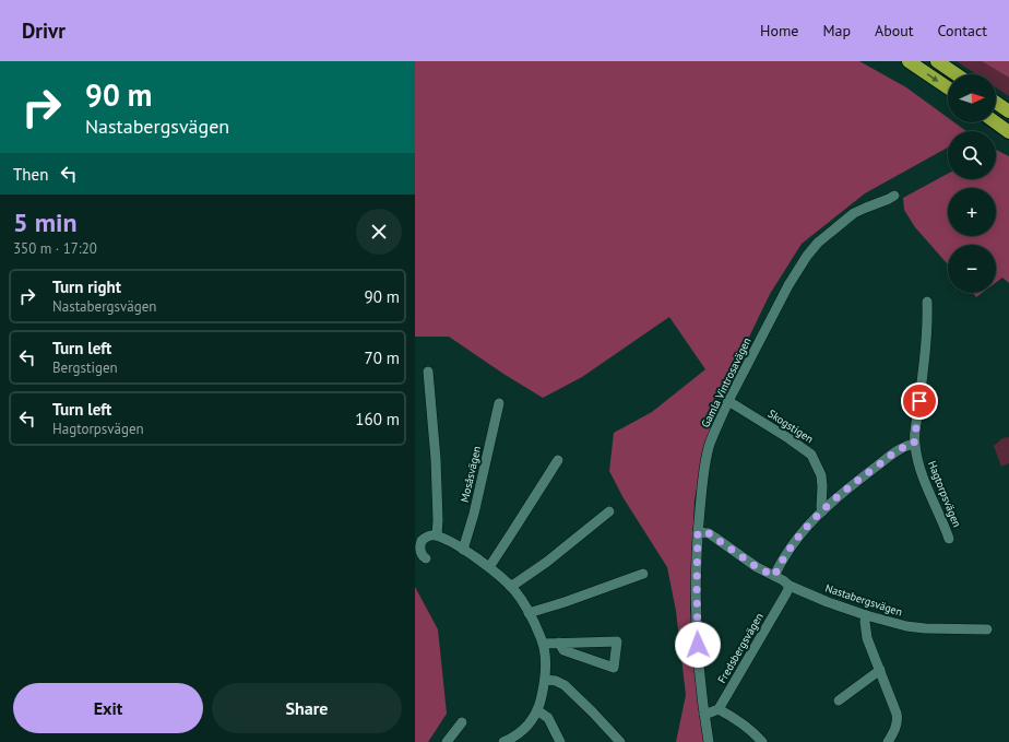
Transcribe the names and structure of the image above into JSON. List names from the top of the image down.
{
  "streets": {
    "street": [
      "Gamla Vintrosavägen",
      "Skogstigen",
      "Mosåsvägen",
      "Hagtorpsvägen",
      "Nastabergsvägen",
      "Fredsbergsvägen"
    ]
  },
  "crossings": [
    ["Gamla Vintrosavägen", "Skogstigen"],
    ["Gamla Vintrosavägen", "Nastabergsvägen"],
    ["Nastabergsvägen", "Fredsbergsvägen"]
  ],
  "north": "right",
  "page": {
    "header": "Drivr",
    "nav": [
      "Home",
      "Map",
      "About",
      "Contact"
    ],
    "turn": ["90 m", "Nastabergsvägen"],
    "map_buttons": ["+", "−"],
    "then": "Then",
    "heading": ["5 min", "350 m · 17:20"],
    "list": [
      {
        "name": "Turn right",
        "note": "Nastabergsvägen",
        "value": "90 m"
      },
      {
        "name": "Turn left",
        "note": "Bergstigen",
        "value": "70 m"
      },
      {
        "name": "Turn left",
        "note": "Hagtorpsvägen",
        "value": "160 m"
      }
    ],
    "buttons": ["Exit", "Share"]
  }
}
